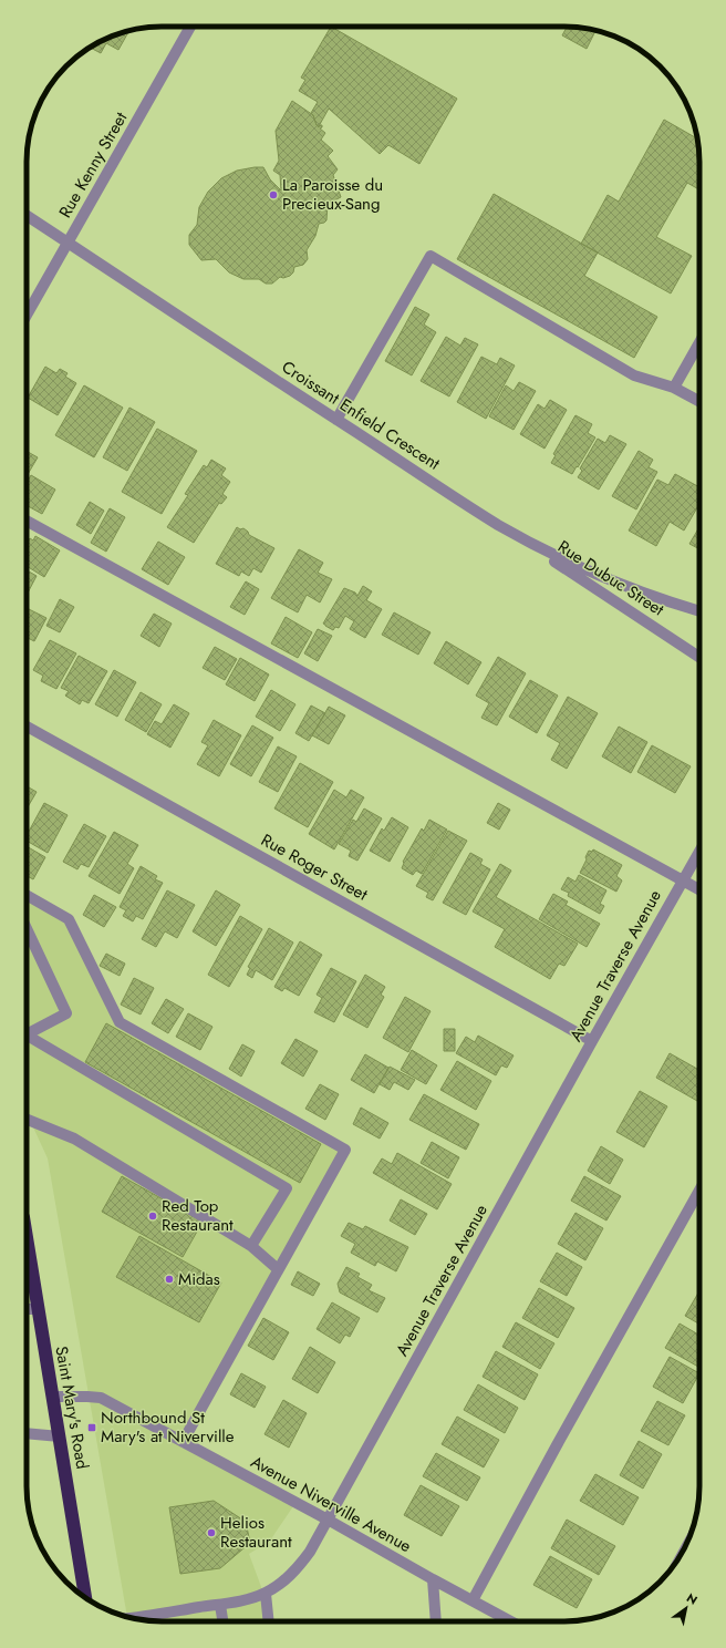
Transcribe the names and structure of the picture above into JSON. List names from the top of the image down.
{
  "streets": {
    "highway": ["Saint Mary's Road"],
    "street": [
      "Rue Kenny Street",
      "Croissant Enfield Crescent",
      "Rue Dubuc Street",
      "Rue Roger Street",
      "Avenue Traverse Avenue",
      "Avenue Niverville Avenue"
    ]
  },
  "crossings": [
    ["Rue Kenny Street", "Croissant Enfield Crescent"],
    ["Croissant Enfield Crescent", "Rue Dubuc Street"],
    ["Rue Roger Street", "Avenue Traverse Avenue"],
    ["Avenue Traverse Avenue", "Avenue Niverville Avenue"],
    ["Saint Mary's Road", "Avenue Niverville Avenue"]
  ],
  "places": {
    "other": [
      "La Paroisse du Precieux-Sang",
      "Red Top Restaurant",
      "Midas",
      "Helios Restaurant"
    ],
    "transit": ["Northbound St Mary's at Niverville"]
  },
  "north": "top right"
}
